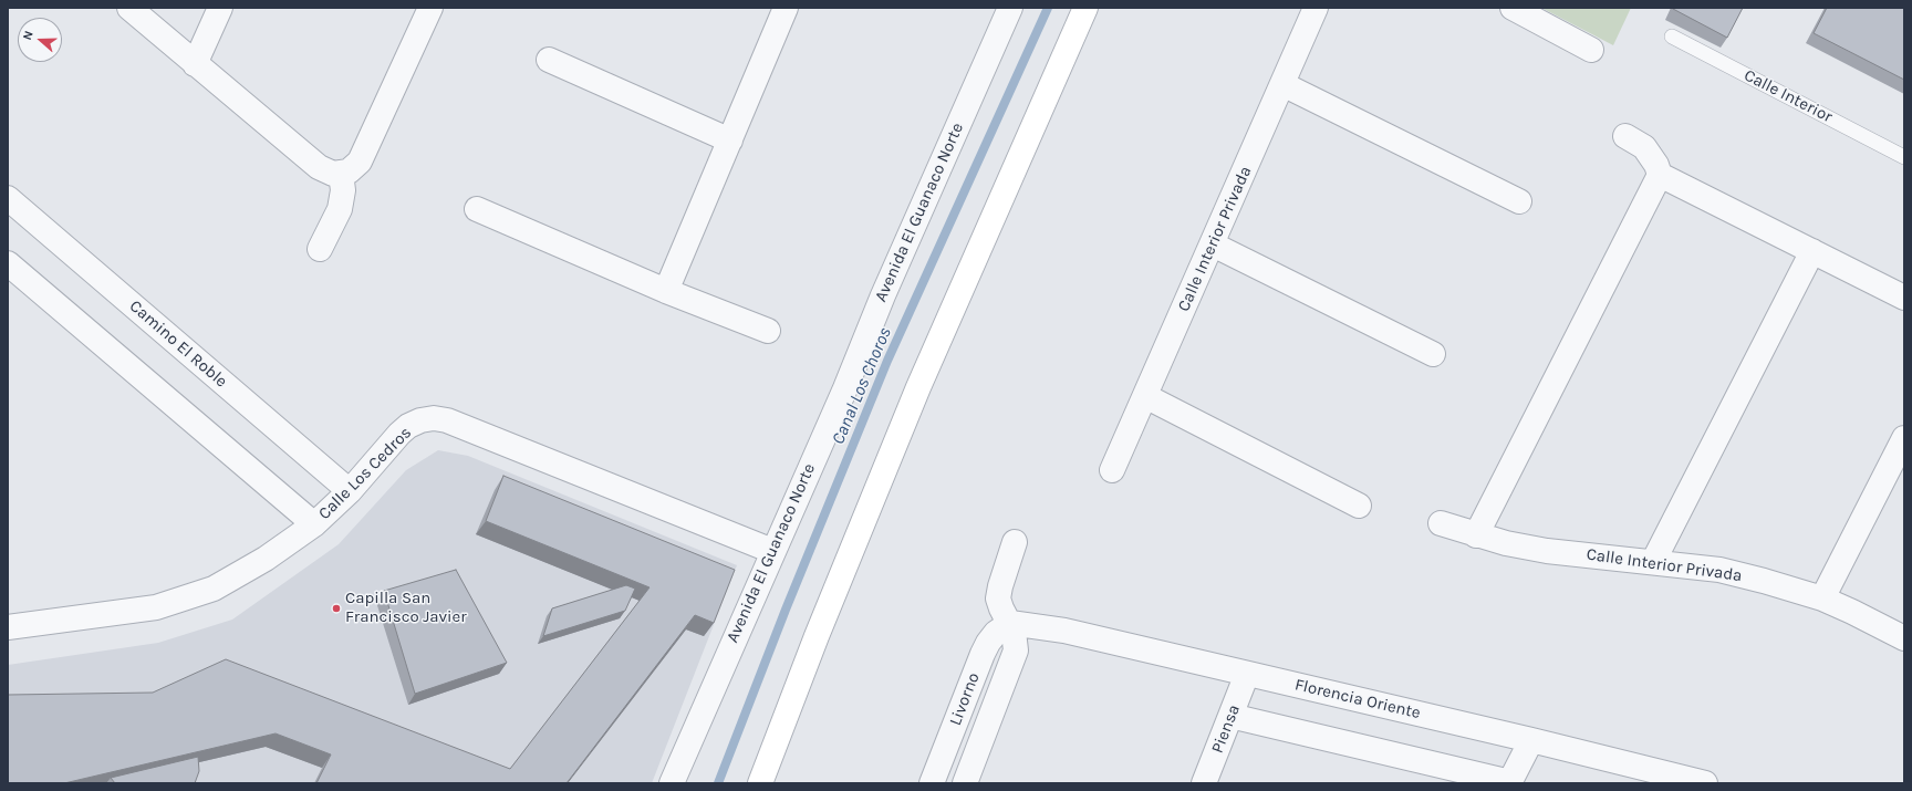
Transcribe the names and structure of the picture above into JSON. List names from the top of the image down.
{
  "streets": {
    "street": [
      "Avenida El Guanaco Norte",
      "Calle Interior Privada",
      "Camino El Roble",
      "Calle Los Cedros",
      "Livorno",
      "Florencia Oriente",
      "Piensa"
    ],
    "lane": ["Calle Interior"]
  },
  "crossings": [
    ["Avenida El Guanaco Norte", "Calle Los Cedros"],
    ["Camino El Roble", "Calle Los Cedros"],
    ["Livorno", "Florencia Oriente"],
    ["Florencia Oriente", "Piensa"]
  ],
  "water": ["Canal Los Choros"],
  "places": ["Capilla San Francisco Javier"],
  "north": "left"
}
